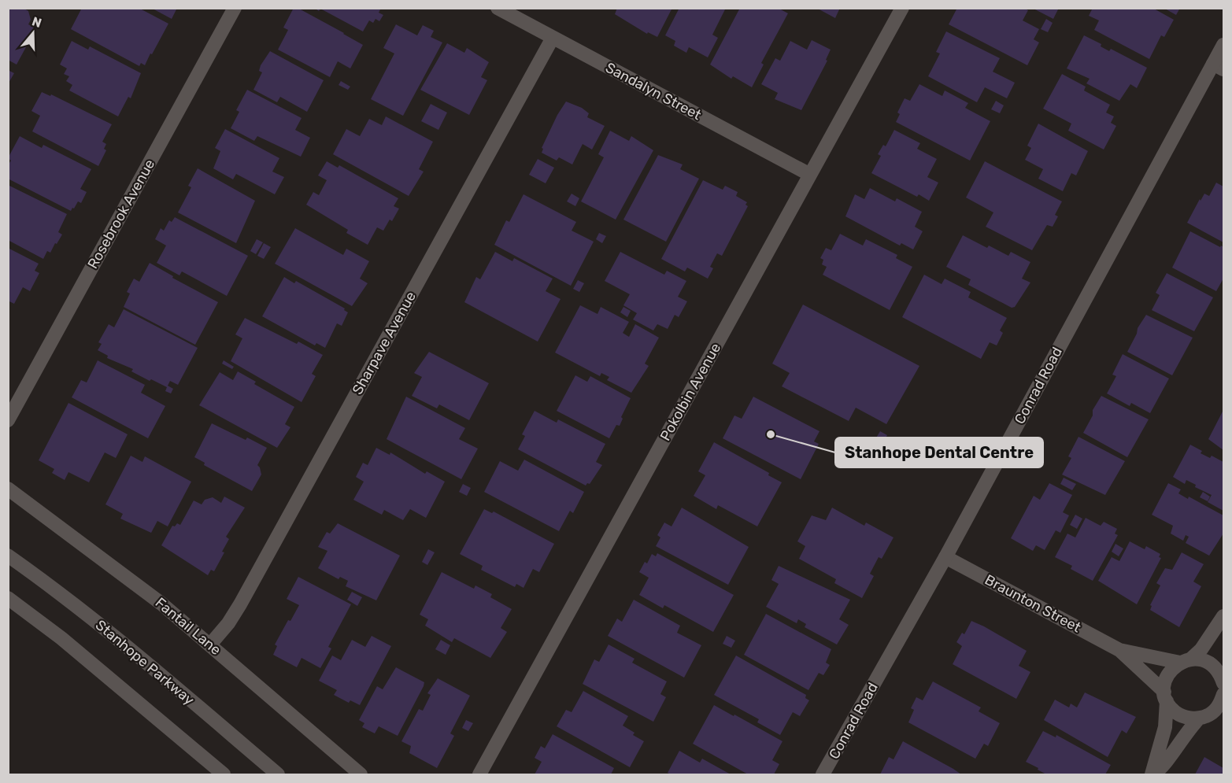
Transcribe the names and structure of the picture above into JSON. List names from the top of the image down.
{
  "streets": {
    "street": [
      "Sandalyn Street",
      "Rosebrook Avenue",
      "Sharpave Avenue",
      "Conrad Road",
      "Pokolbin Avenue",
      "Braunton Street",
      "Fantail Lane",
      "Stanhope Parkway"
    ]
  },
  "crossings": [
    ["Sandalyn Street", "Sharpave Avenue"],
    ["Sandalyn Street", "Pokolbin Avenue"],
    ["Sharpave Avenue", "Fantail Lane"],
    ["Conrad Road", "Braunton Street"]
  ],
  "places": ["Stanhope Dental Centre"],
  "north": "top"
}
